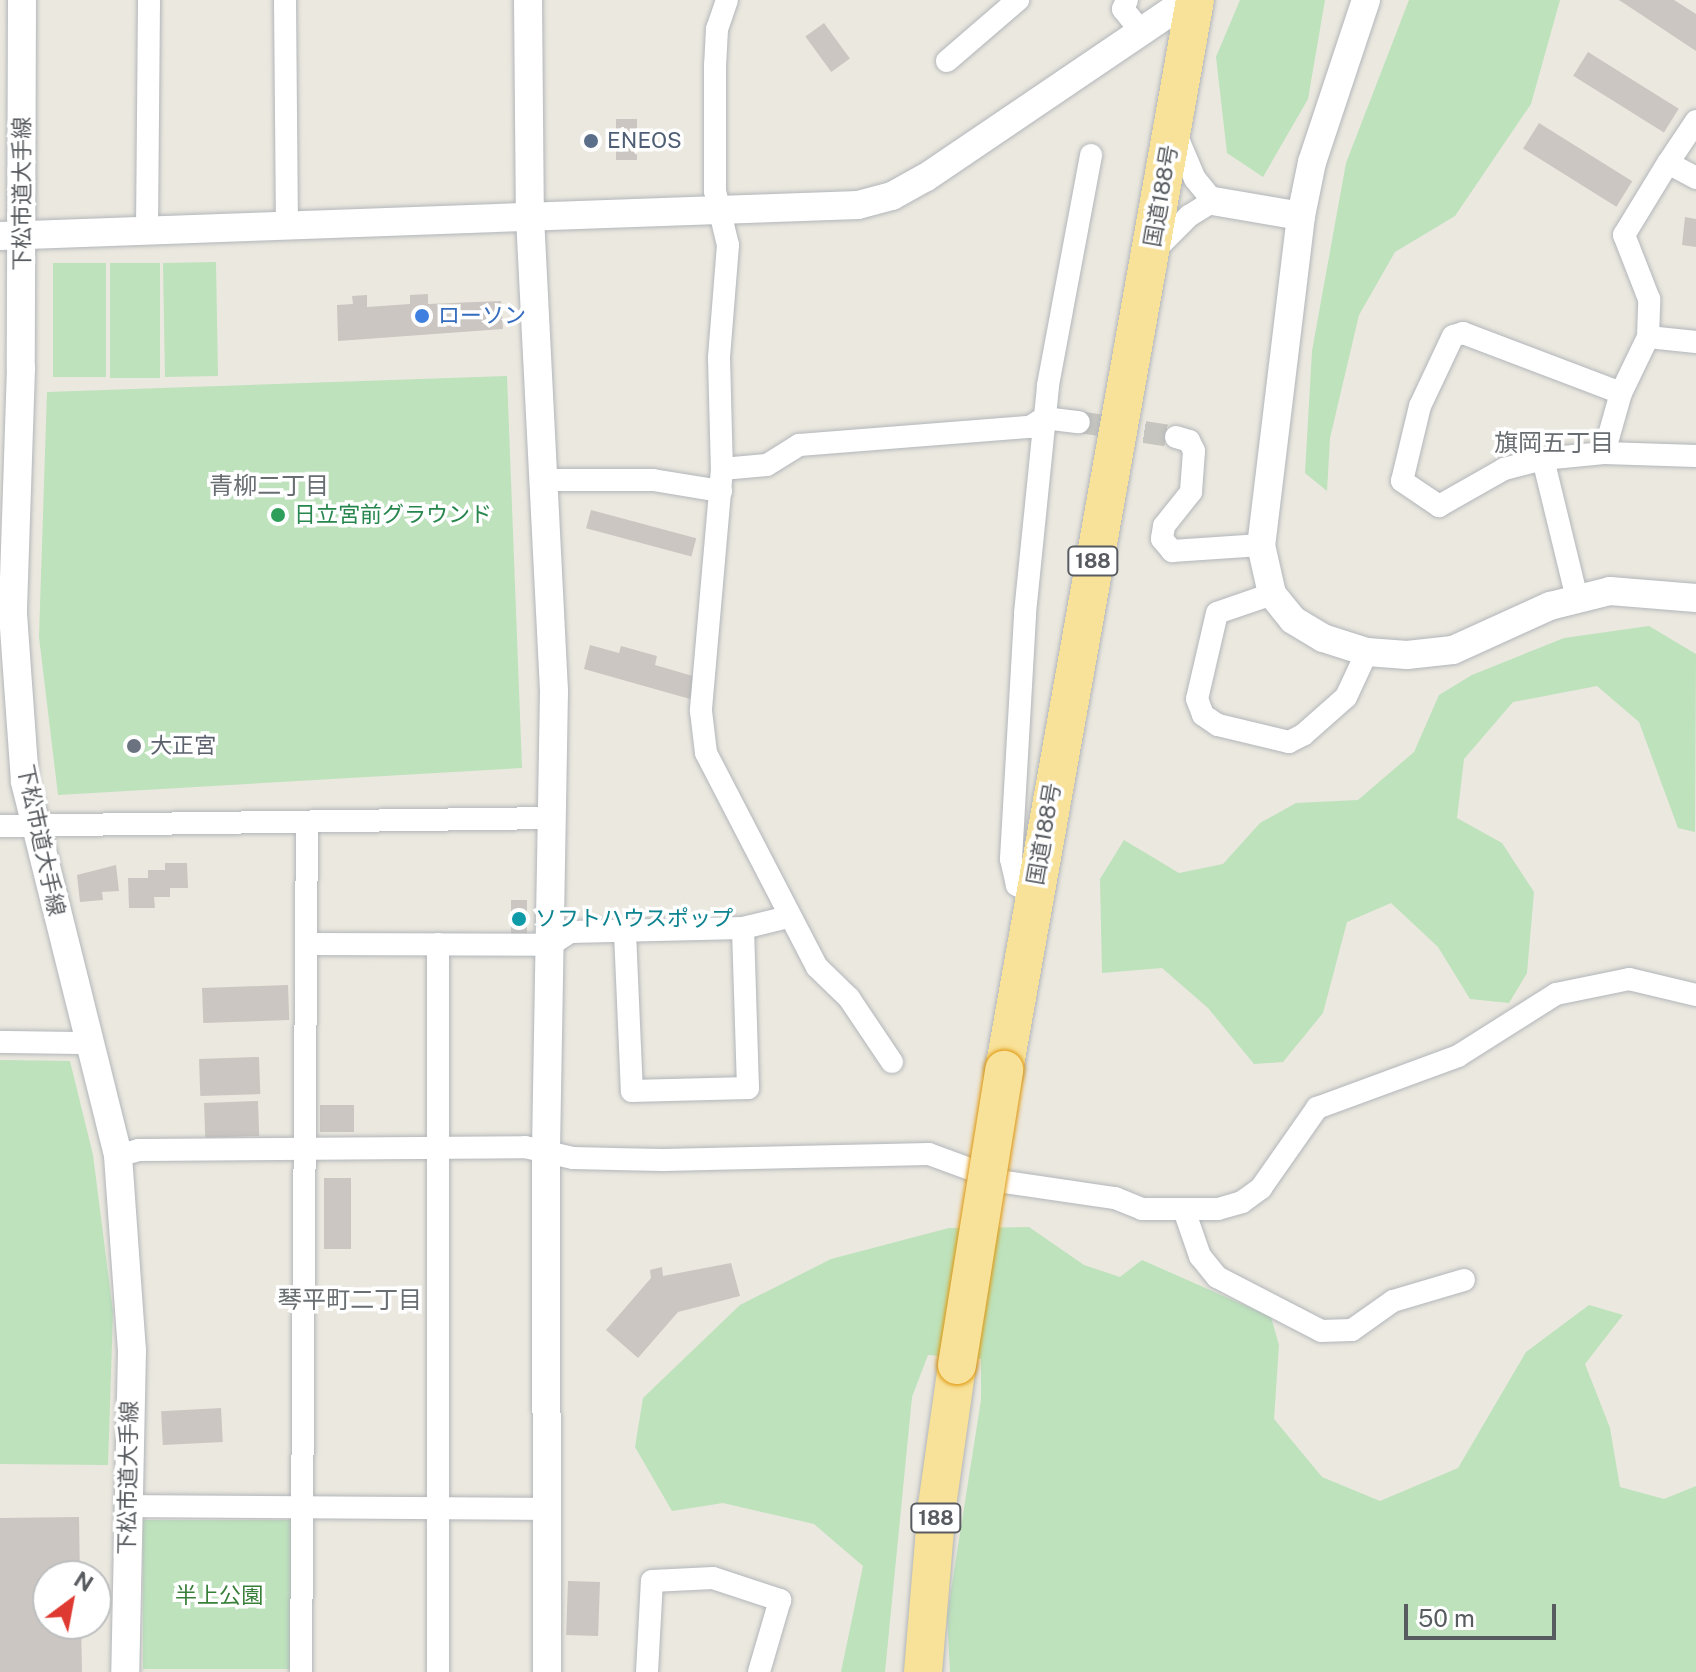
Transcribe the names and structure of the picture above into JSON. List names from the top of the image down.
{
  "streets": {
    "highway": ["国道188号", "188"],
    "street": ["下松市道大手線"]
  },
  "districts": ["旗岡五丁目", "青柳二丁目", "琴平町二丁目"],
  "parks": ["半上公園"],
  "places": [
    "ENEOS",
    "ローソン",
    "日立宮前グラウンド",
    "大正宮",
    "ソフトハウスポップ"
  ],
  "scale_bar": "50 m",
  "north": "top right"
}
